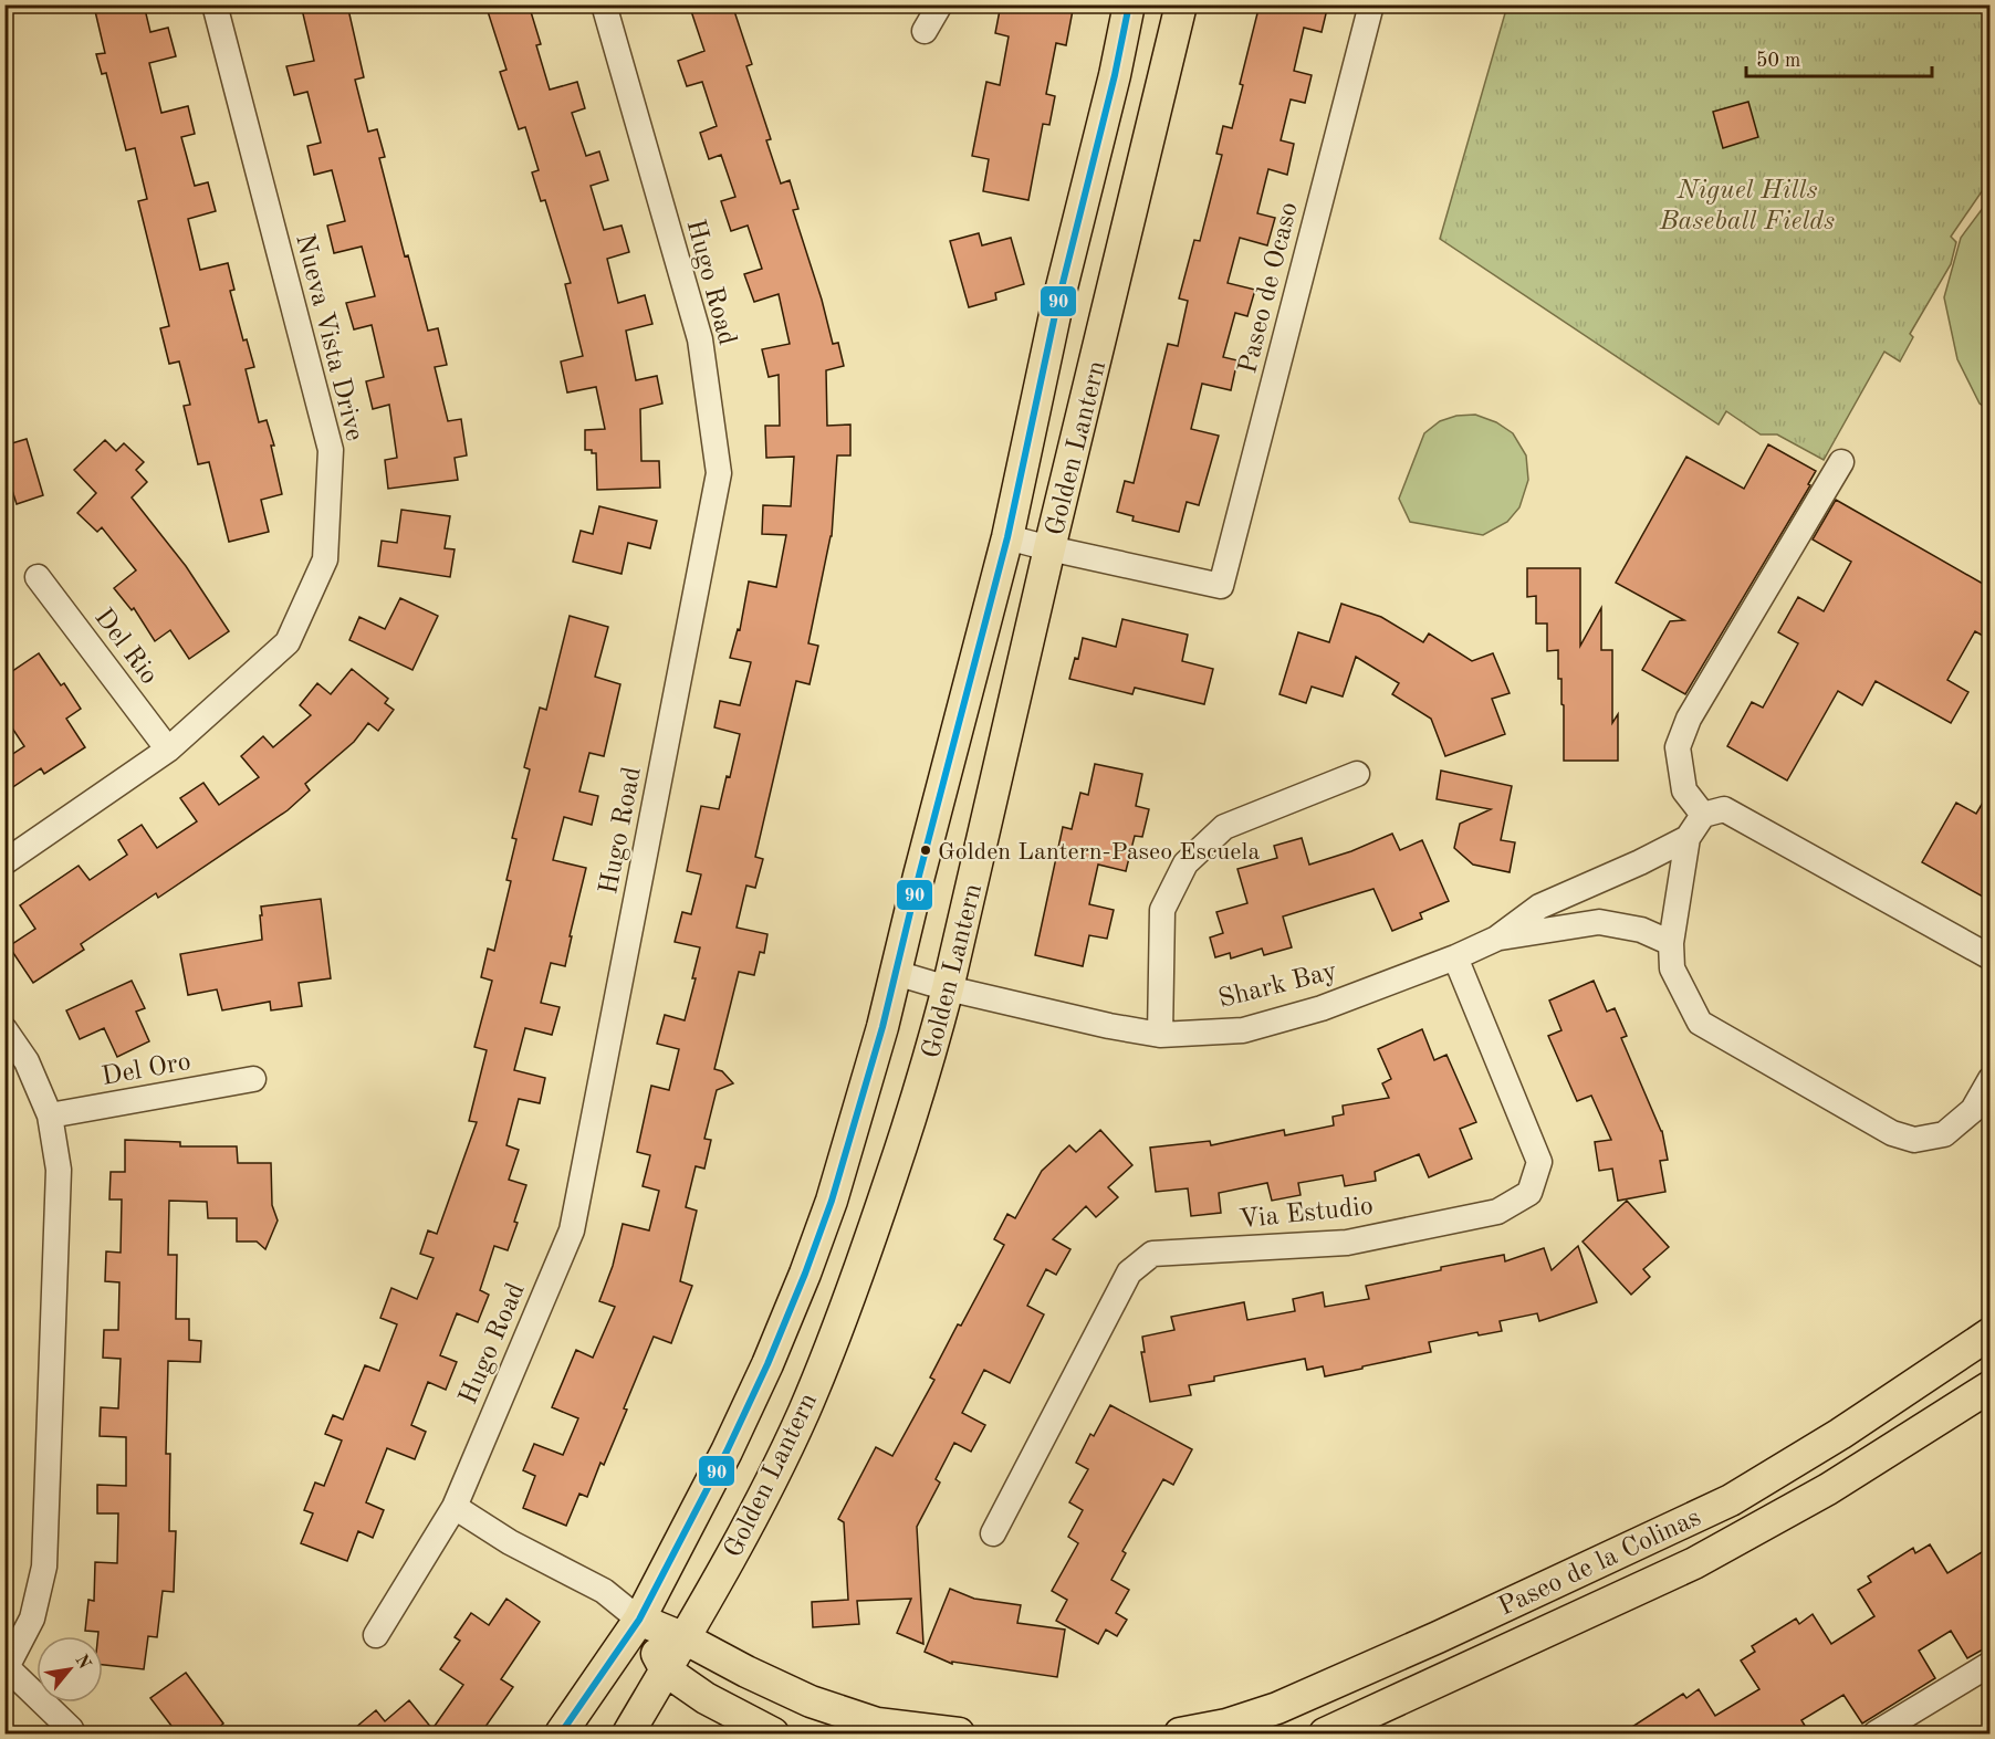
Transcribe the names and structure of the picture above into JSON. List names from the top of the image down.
{
  "streets": {
    "main road": ["Golden Lantern", "Paseo de la Colinas"],
    "street": [
      "Hugo Road",
      "Paseo de Ocaso",
      "Nueva Vista Drive",
      "Del Rio",
      "Shark Bay",
      "Del Oro",
      "Via Estudio"
    ]
  },
  "crossings": [
    ["Paseo de Ocaso", "Golden Lantern"],
    ["Nueva Vista Drive", "Del Rio"],
    ["Golden Lantern", "Shark Bay"],
    ["Shark Bay", "Via Estudio"]
  ],
  "parks": ["Niguel Hills Baseball Fields"],
  "places": ["Golden Lantern-Paseo Escuela"],
  "lines": ["transit line 90"],
  "scale_bar": "50 m",
  "north": "top right"
}
